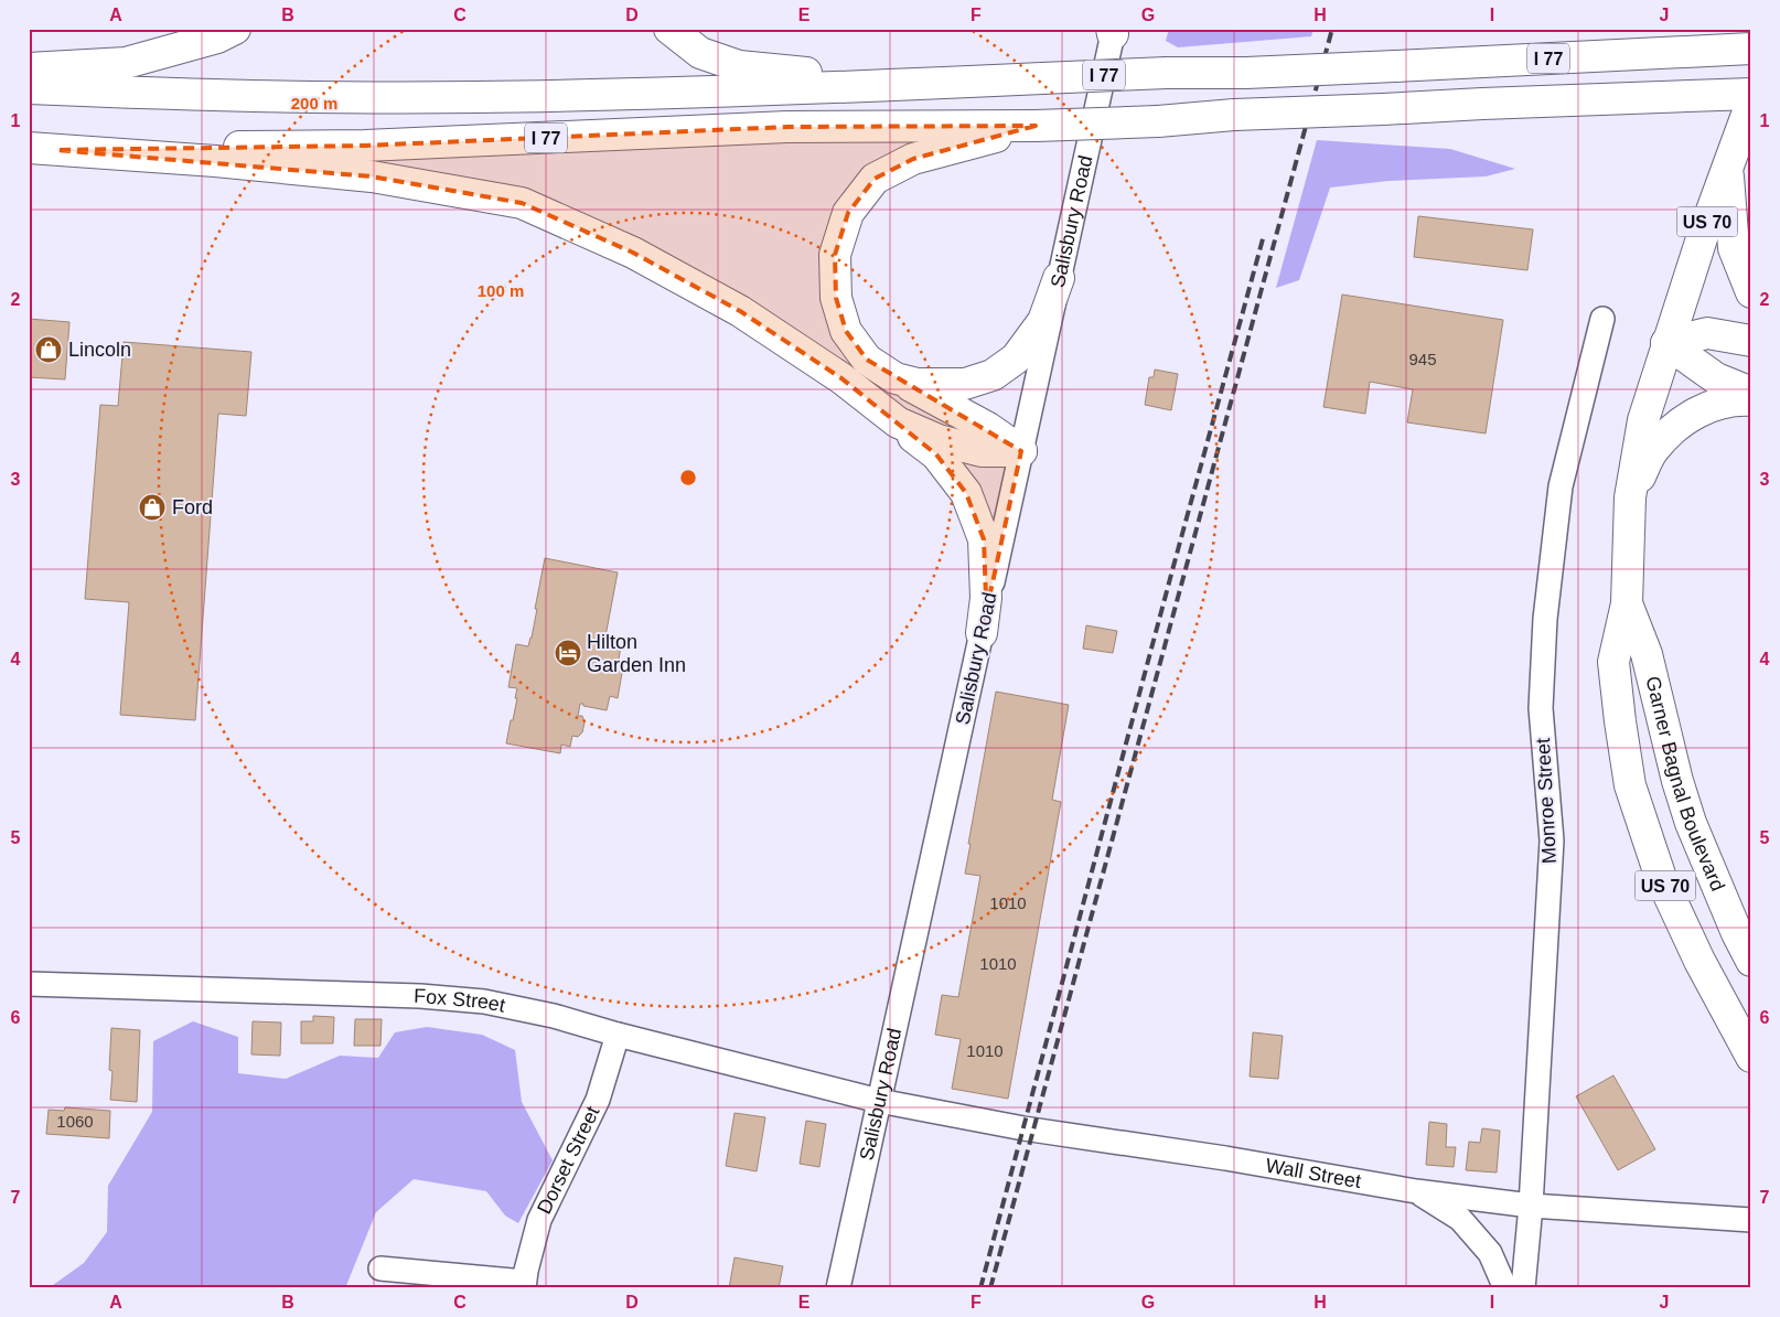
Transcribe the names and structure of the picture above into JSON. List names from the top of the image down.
{
  "streets": {
    "highway": ["I 77", "US 70", "Garner Bagnal Boulevard"],
    "street": [
      "Salisbury Road",
      "Monroe Street",
      "Fox Street",
      "Dorset Street",
      "Wall Street"
    ]
  },
  "crossings": [
    ["Salisbury Road", "Fox Street"],
    ["Salisbury Road", "Wall Street"],
    ["Monroe Street", "Wall Street"],
    ["Fox Street", "Dorset Street"],
    ["Fox Street", "Wall Street"]
  ],
  "places": {
    "shop": ["Lincoln", "Ford"],
    "hotel": ["Hilton Garden Inn"]
  },
  "house_numbers": [
    "945",
    "1010",
    "1010",
    "1010",
    "1060"
  ],
  "grid": {
    "columns": [
      "A",
      "B",
      "C",
      "D",
      "E",
      "F",
      "G",
      "H",
      "I",
      "J"
    ],
    "rows": [
      "1",
      "2",
      "3",
      "4",
      "5",
      "6",
      "7"
    ]
  },
  "rings": ["200 m", "100 m"]
}
